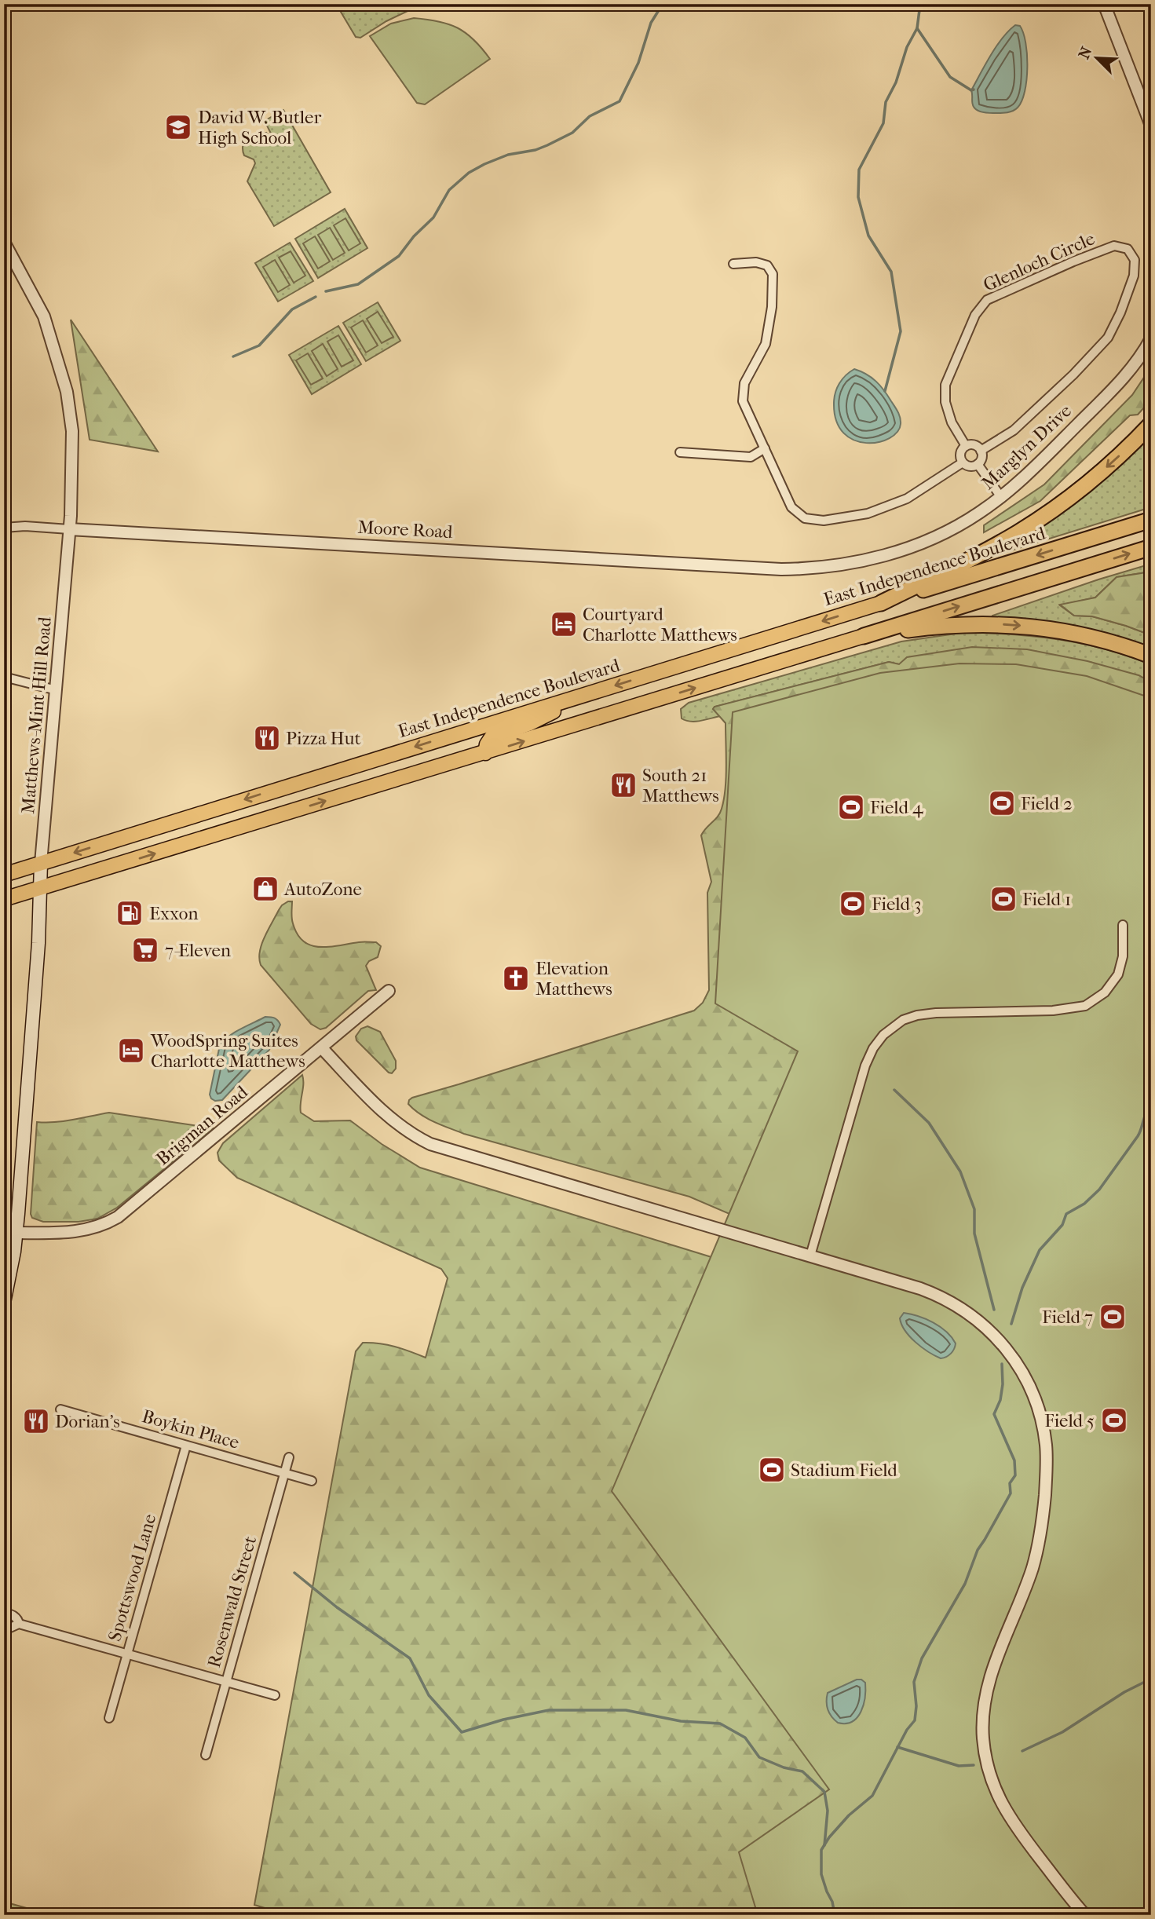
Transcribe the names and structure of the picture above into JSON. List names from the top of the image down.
{
  "streets": {
    "highway": ["East Independence Boulevard"],
    "main road": ["Matthews-Mint Hill Road"],
    "street": [
      "Glenloch Circle",
      "Marglyn Drive",
      "Moore Road",
      "Brigman Road",
      "Boykin Place",
      "Spottswood Lane",
      "Rosenwald Street"
    ]
  },
  "crossings": [
    ["Marglyn Drive", "Moore Road"],
    ["Moore Road", "Matthews-Mint Hill Road"],
    ["East Independence Boulevard", "Matthews-Mint Hill Road"],
    ["Matthews-Mint Hill Road", "Brigman Road"],
    ["Boykin Place", "Spottswood Lane"],
    ["Boykin Place", "Rosenwald Street"]
  ],
  "places": {
    "school or university": ["David W. Butler High School"],
    "hotel": ["Courtyard Charlotte Matthews", "WoodSpring Suites Charlotte Matthews"],
    "restaurant": ["Pizza Hut", "South 21 Matthews", "Dorian's"],
    "sports": [
      "Field 2",
      "Field 4",
      "Field 1",
      "Field 3",
      "Field 7",
      "Field 5",
      "Stadium Field"
    ],
    "shop": ["AutoZone"],
    "fuel station": ["Exxon"],
    "supermarket": ["7-Eleven"],
    "church": ["Elevation Matthews"]
  },
  "north": "top left"
}
